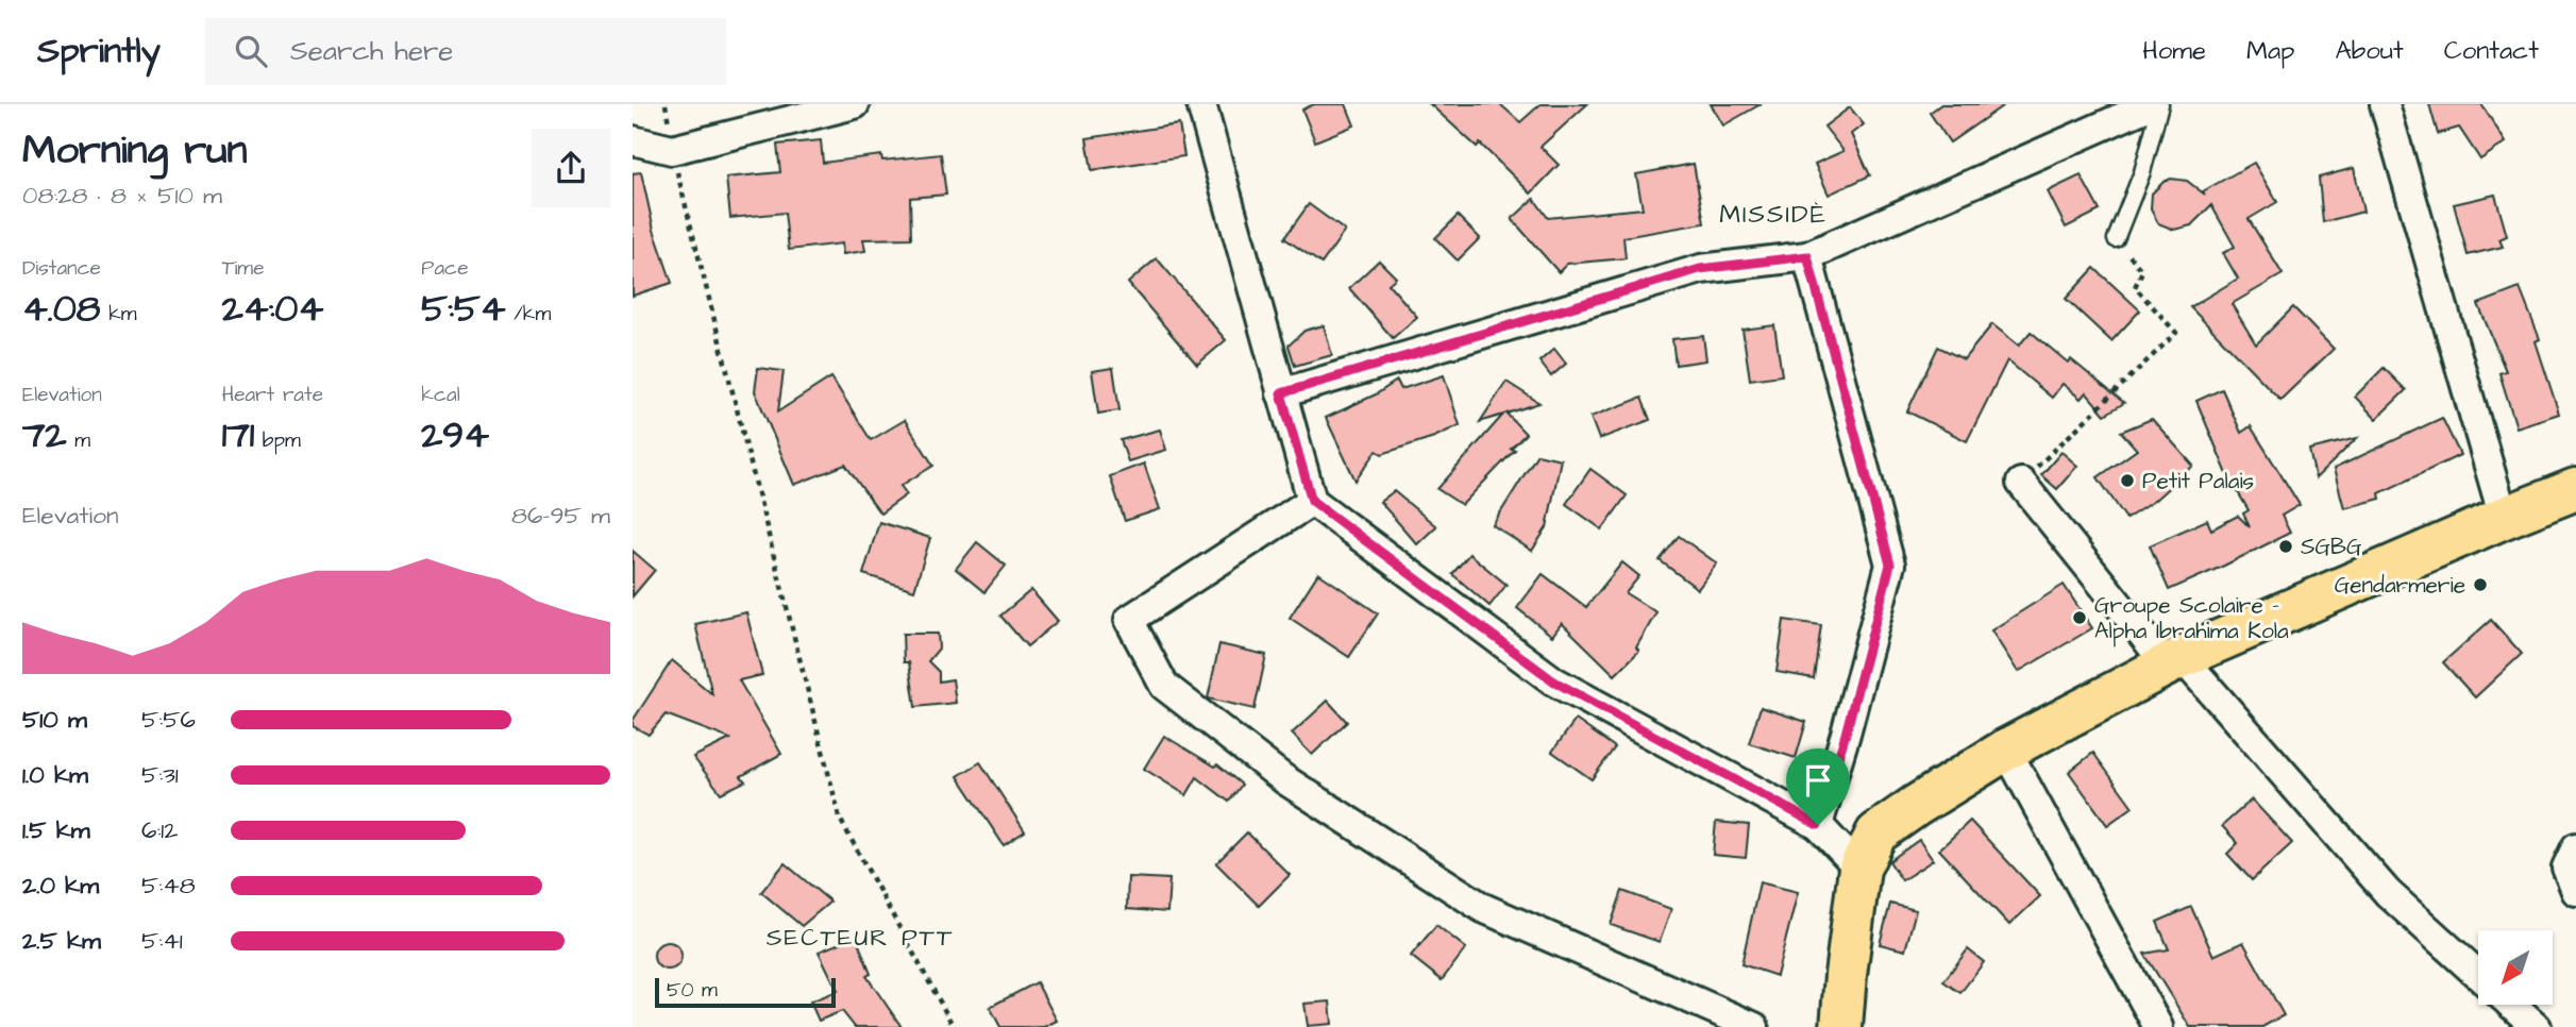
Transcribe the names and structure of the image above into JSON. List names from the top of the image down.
{
  "districts": ["MISSIDÈ", "SECTEUR PTT"],
  "places": [
    "Petit Palais",
    "SGBG",
    "Gendarmerie",
    "Groupe Scolaire - Alpha Ibrahima Kola"
  ],
  "scale_bar": "50 m",
  "north": "bottom left",
  "page": {
    "header": "Sprintly",
    "search": "Search here",
    "nav": [
      "Home",
      "Map",
      "About",
      "Contact"
    ],
    "heading": ["Morning run", "08:28 · 8 × 510 m"],
    "stats": [
      ["Distance", "4.08 km"],
      ["Time", "24:04"],
      ["Pace", "5:54 /km"],
      ["Elevation", "72 m"],
      ["Heart rate", "171 bpm"],
      ["kcal", "294"]
    ],
    "chart": ["Elevation", "86–95 m"],
    "list": [
      {
        "name": "510 m",
        "note": "5:56"
      },
      {
        "name": "1.0 km",
        "note": "5:31"
      },
      {
        "name": "1.5 km",
        "note": "6:12"
      },
      {
        "name": "2.0 km",
        "note": "5:48"
      },
      {
        "name": "2.5 km",
        "note": "5:41"
      }
    ],
    "scale": "50 m"
  }
}
